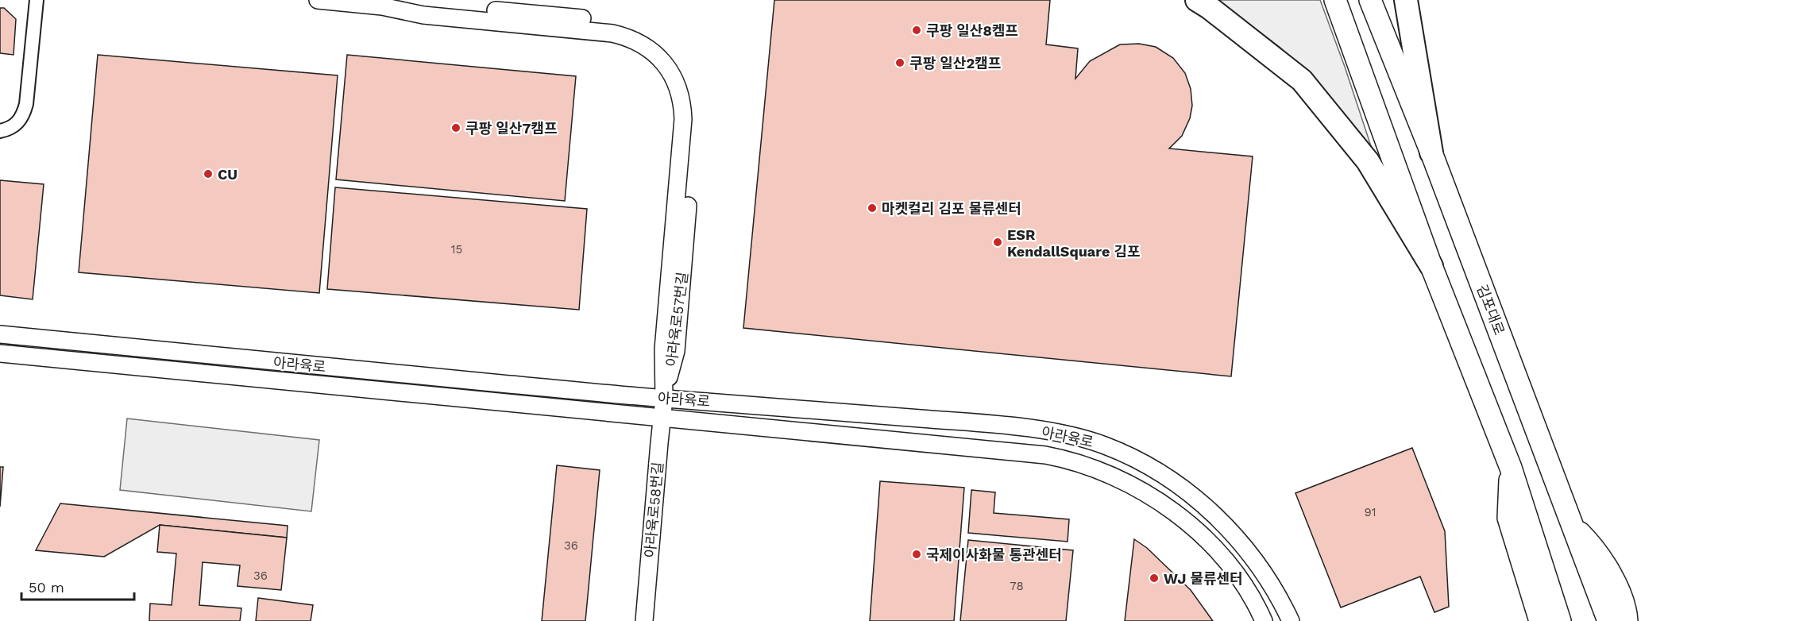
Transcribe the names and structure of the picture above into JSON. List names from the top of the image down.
{
  "streets": {
    "main road": ["김포대로"],
    "street": ["아라육로57번길", "아라육로", "아라육로58번길"]
  },
  "crossings": [
    ["아라육로57번길", "아라육로"],
    ["아라육로57번길", "아라육로58번길"],
    ["아라육로", "아라육로58번길"]
  ],
  "places": [
    "쿠팡 일산8켐프",
    "쿠팡 일산2캠프",
    "쿠팡 일산7캠프",
    "CU",
    "마켓컬리 김포 물류센터",
    "ESR KendallSquare 김포",
    "국제이사화물 통관센터",
    "WJ 물류센터"
  ],
  "house_numbers": [
    "15",
    "91",
    "36",
    "36",
    "78"
  ],
  "scale_bar": "50 m"
}
